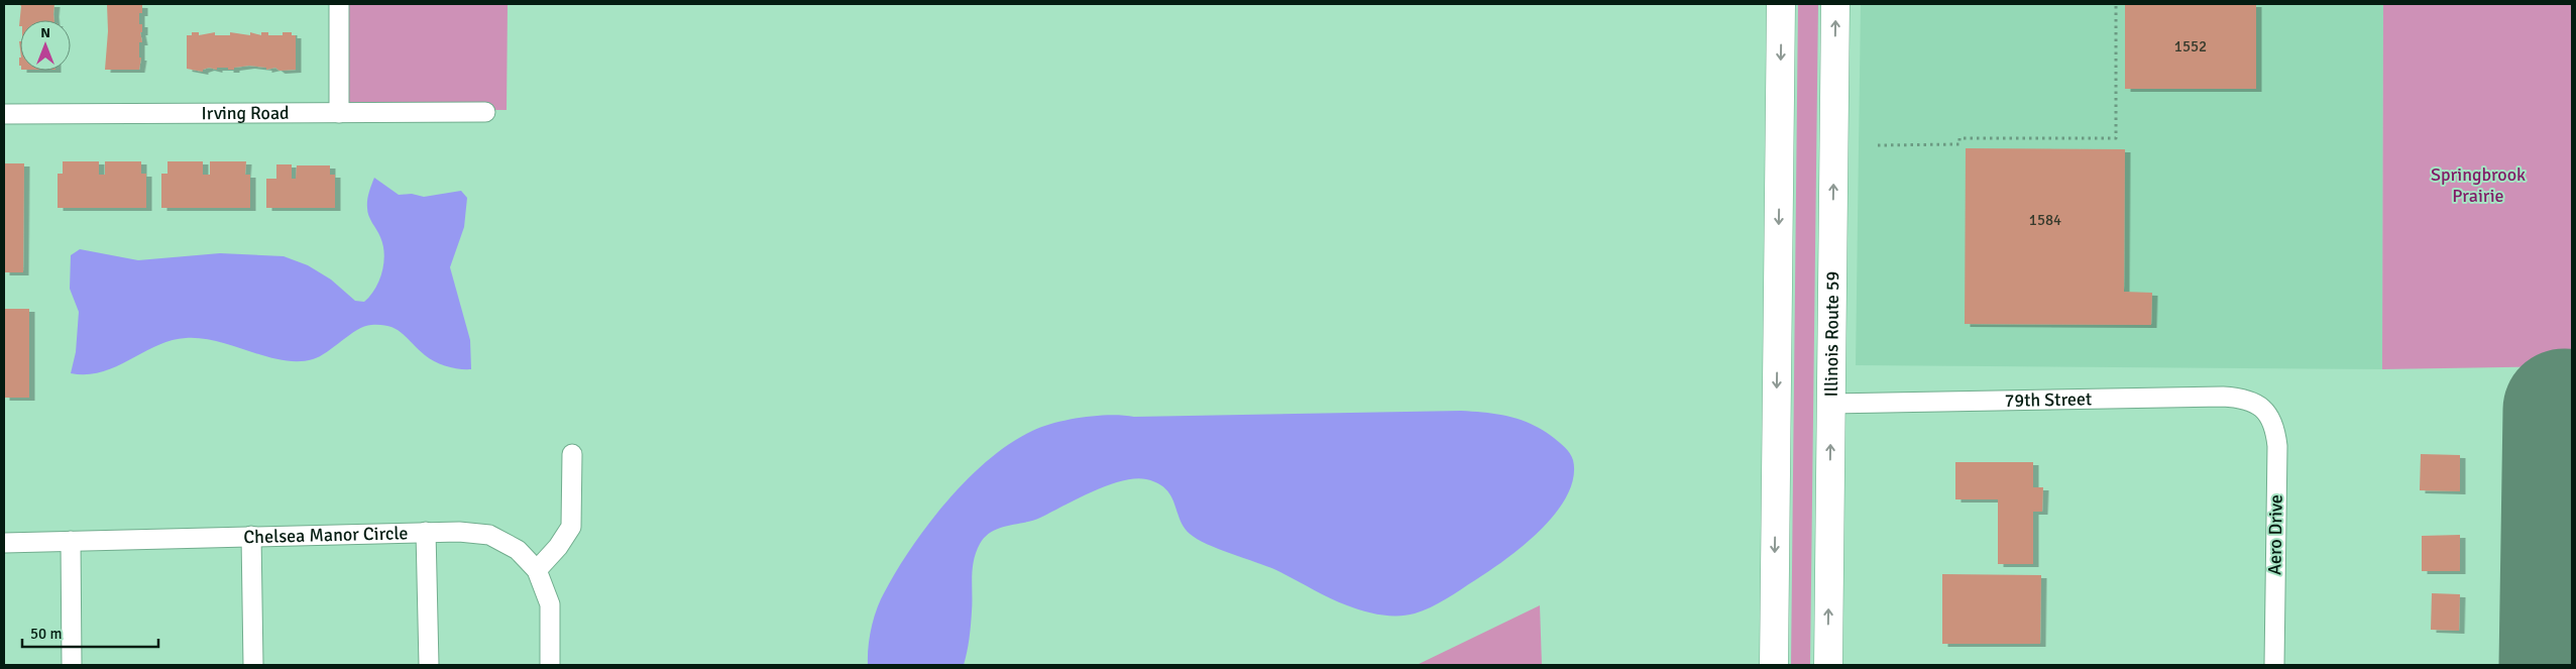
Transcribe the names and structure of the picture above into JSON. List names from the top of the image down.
{
  "streets": {
    "main road": ["Illinois Route 59"],
    "street": [
      "Irving Road",
      "79th Street",
      "Chelsea Manor Circle",
      "Aero Drive"
    ]
  },
  "crossings": [
    ["Illinois Route 59", "79th Street"],
    ["79th Street", "Aero Drive"]
  ],
  "parks": ["Springbrook Prairie"],
  "house_numbers": ["1552", "1584"],
  "scale_bar": "50 m",
  "north": "top"
}
